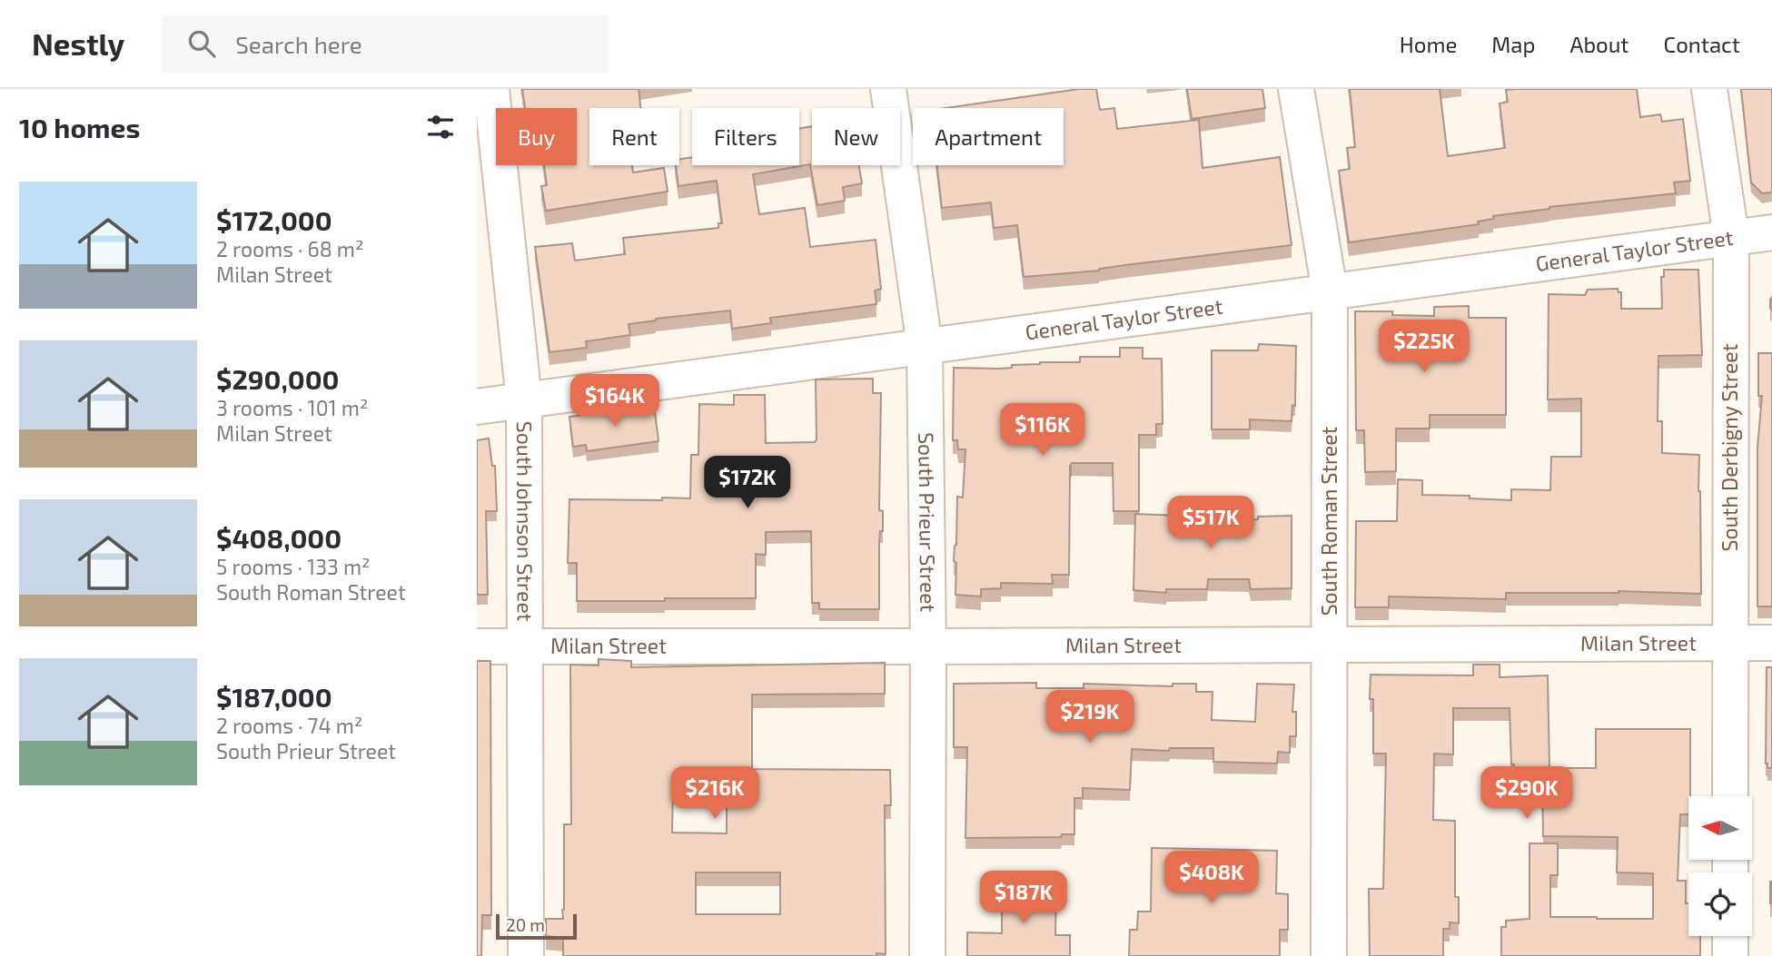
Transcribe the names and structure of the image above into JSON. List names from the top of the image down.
{
  "streets": {
    "street": [
      "General Taylor Street",
      "South Derbigny Street",
      "South Prieur Street",
      "South Roman Street",
      "South Johnson Street",
      "Milan Street"
    ]
  },
  "crossings": [
    ["General Taylor Street", "South Derbigny Street"],
    ["General Taylor Street", "South Prieur Street"],
    ["General Taylor Street", "South Roman Street"],
    ["General Taylor Street", "South Johnson Street"],
    ["South Derbigny Street", "Milan Street"],
    ["South Prieur Street", "Milan Street"],
    ["South Roman Street", "Milan Street"],
    ["South Johnson Street", "Milan Street"]
  ],
  "scale_bar": "20 m",
  "north": "left",
  "page": {
    "header": "Nestly",
    "search": "Search here",
    "nav": [
      "Home",
      "Map",
      "About",
      "Contact"
    ],
    "heading": "10 homes",
    "chip": [
      "Buy",
      "Rent",
      "Filters",
      "New",
      "Apartment"
    ],
    "list": [
      {
        "name": "$172,000",
        "note": "2 rooms · 68 m² · Milan Street"
      },
      {
        "name": "$290,000",
        "note": "3 rooms · 101 m² · Milan Street"
      },
      {
        "name": "$408,000",
        "note": "5 rooms · 133 m² · South Roman Street"
      },
      {
        "name": "$187,000",
        "note": "2 rooms · 74 m² · South Prieur Street"
      }
    ],
    "price": [
      "$225K",
      "$164K",
      "$116K",
      "$172K",
      "$517K",
      "$219K",
      "$216K",
      "$290K",
      "$408K",
      "$187K"
    ],
    "scale": "20 m"
  }
}
